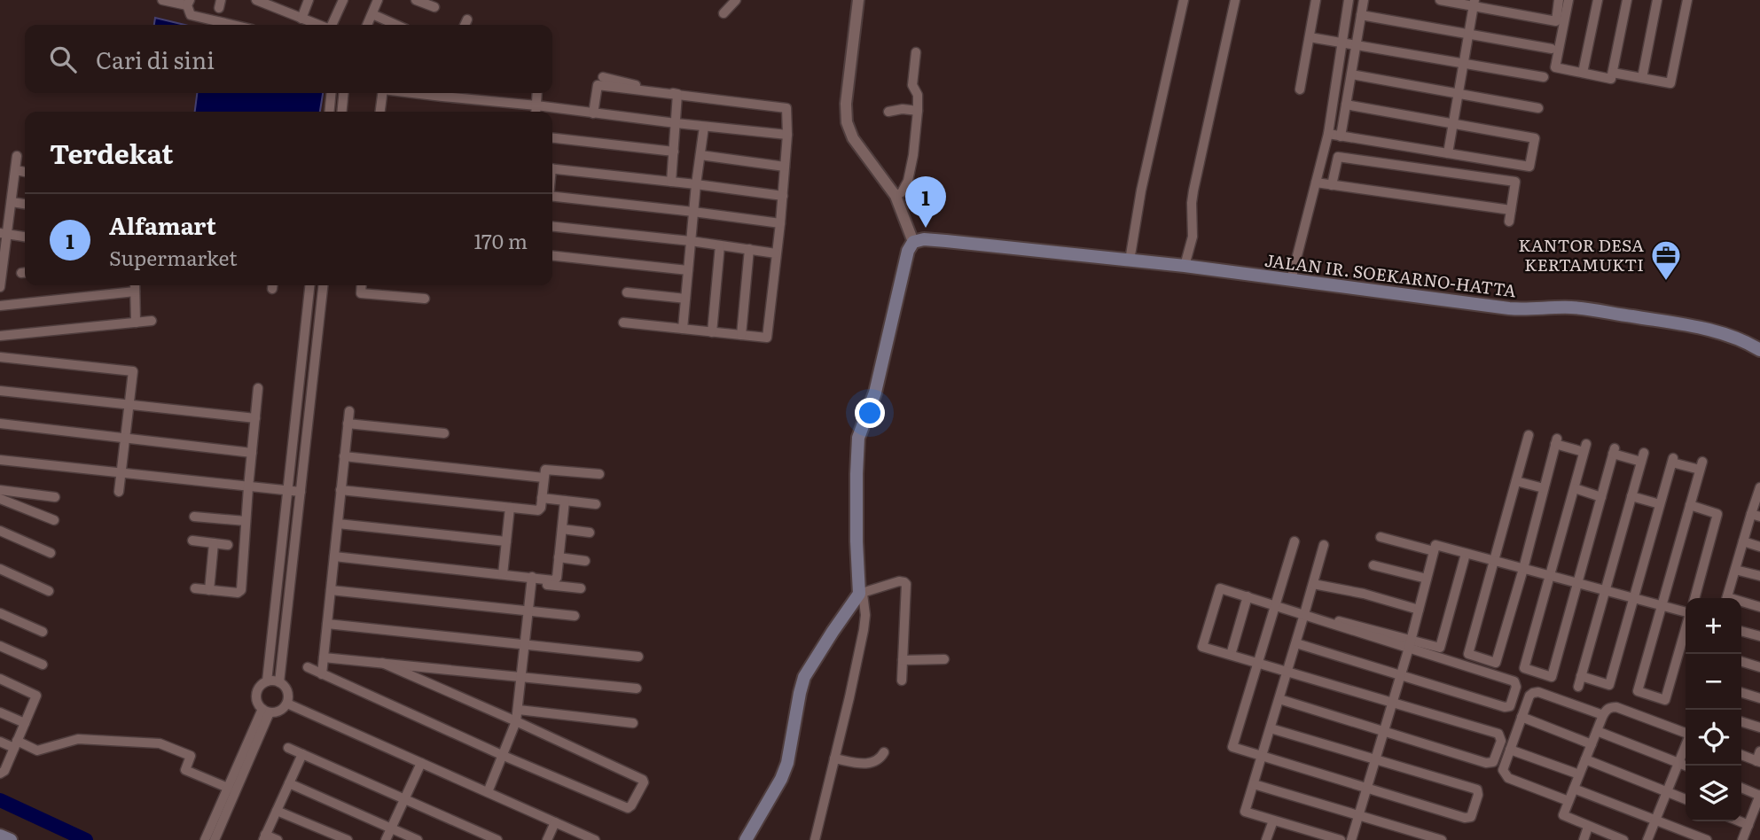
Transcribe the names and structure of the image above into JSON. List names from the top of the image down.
{
  "streets": {
    "main road": ["JALAN IR. SOEKARNO-HATTA"]
  },
  "places": {
    "office": ["KANTOR DESA KERTAMUKTI"]
  },
  "page": {
    "search": "Cari di sini",
    "heading": "Terdekat",
    "pins": "1",
    "list": [
      {
        "mark": "1",
        "name": "Alfamart",
        "note": "Supermarket",
        "value": "170 m"
      }
    ],
    "map_buttons": ["+", "−"]
  }
}
